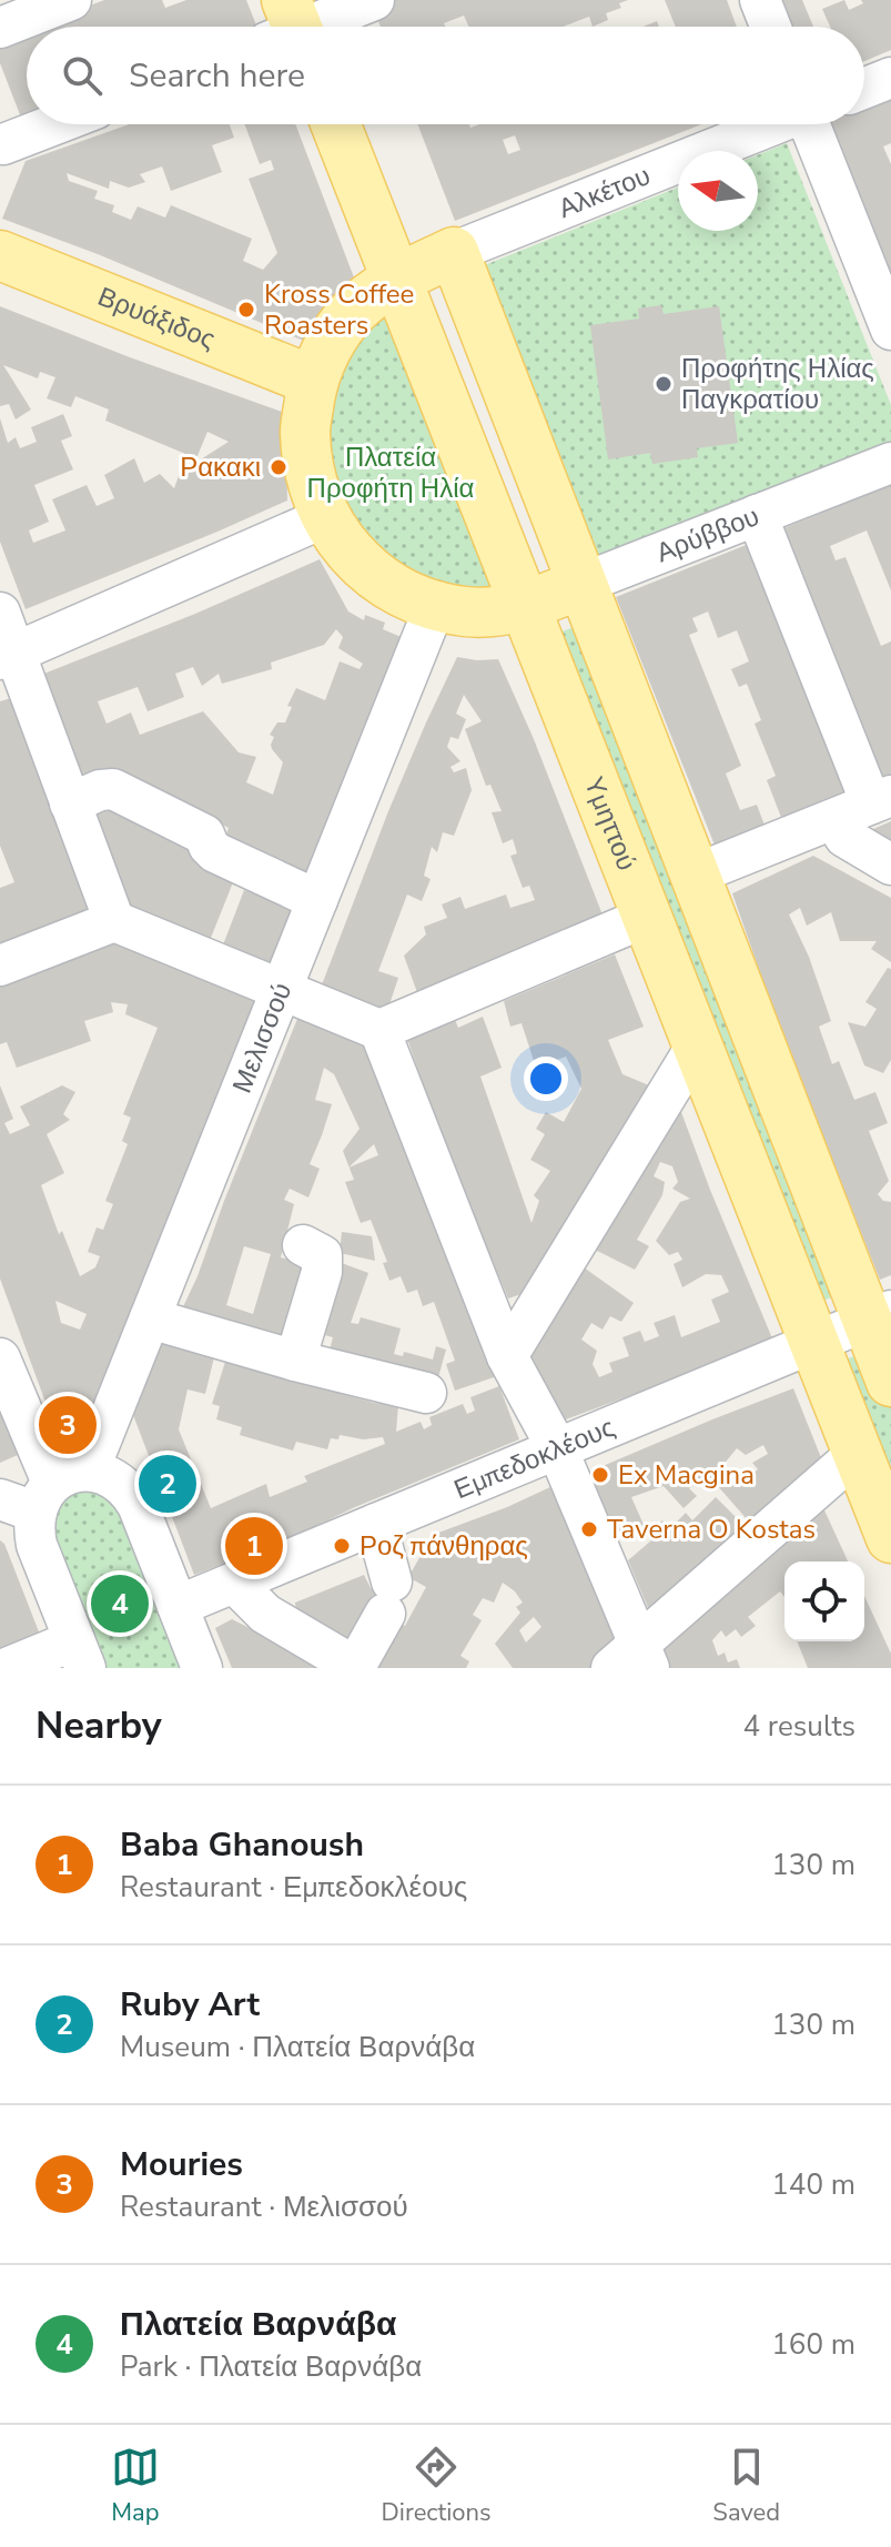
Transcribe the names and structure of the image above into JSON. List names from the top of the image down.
{
  "streets": {
    "main road": [
      "Αλκέτου",
      "Βρυάξιδος",
      "Αρύββου",
      "Υμηττού"
    ],
    "street": ["Μελισσού", "Εμπεδοκλέους"]
  },
  "crossings": [
    ["Αλκέτου", "Υμηττού"],
    ["Αρύββου", "Υμηττού"],
    ["Υμηττού", "Εμπεδοκλέους"]
  ],
  "parks": ["Πλατεία Προφήτη Ηλία"],
  "places": [
    "Kross Coffee Roasters",
    "Προφήτης Ηλίας Παγκρατίου",
    "Ρακακι",
    "Ex Macgina",
    "Taverna O Kostas",
    "Ροζ πάνθηρας"
  ],
  "north": "left",
  "page": {
    "search": "Search here",
    "pins": [
      "3",
      "2",
      "1",
      "4"
    ],
    "heading": ["Nearby", "4 results"],
    "list": [
      {
        "mark": "1",
        "name": "Baba Ghanoush",
        "note": "Restaurant · Εμπεδοκλέους",
        "value": "130 m"
      },
      {
        "mark": "2",
        "name": "Ruby Art",
        "note": "Museum · Πλατεία Βαρνάβα",
        "value": "130 m"
      },
      {
        "mark": "3",
        "name": "Mouries",
        "note": "Restaurant · Μελισσού",
        "value": "140 m"
      },
      {
        "mark": "4",
        "name": "Πλατεία Βαρνάβα",
        "note": "Park · Πλατεία Βαρνάβα",
        "value": "160 m"
      }
    ],
    "nav": ["Map", "Directions", "Saved"]
  }
}
